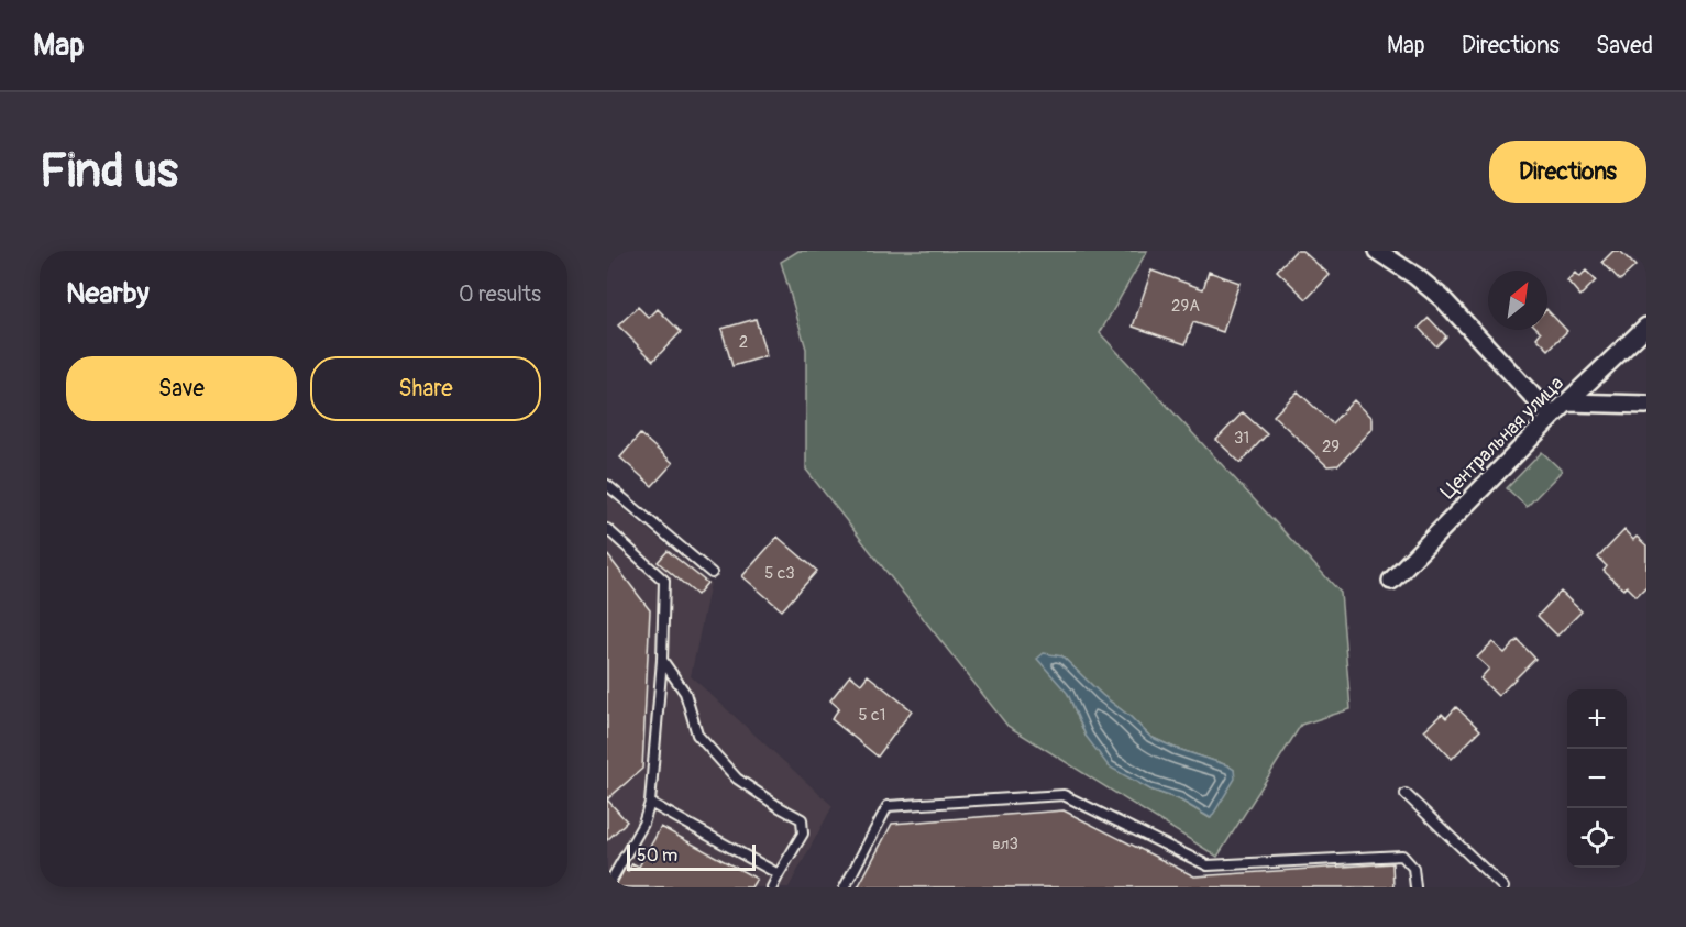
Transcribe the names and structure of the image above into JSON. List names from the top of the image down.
{
  "streets": {
    "street": ["Центральная улица"]
  },
  "house_numbers": [
    "29А",
    "2",
    "31",
    "29",
    "5 с3",
    "5 с1",
    "вл3"
  ],
  "scale_bar": "50 m",
  "north": "top right",
  "page": {
    "header": "Map",
    "nav": ["Map", "Directions", "Saved"],
    "buttons": [
      "Directions",
      ["Save", "Share"]
    ],
    "title": "Find us",
    "heading": ["Nearby", "0 results"],
    "map_buttons": ["+", "−"],
    "scale": "50 m"
  }
}
